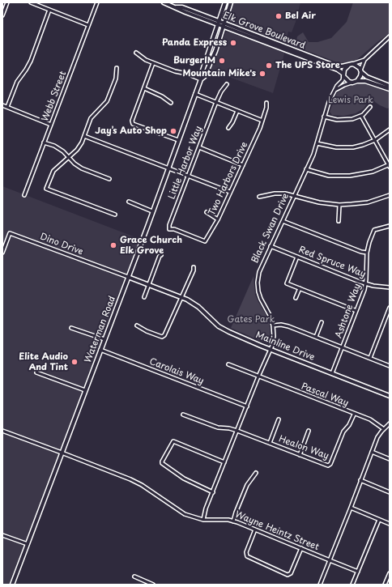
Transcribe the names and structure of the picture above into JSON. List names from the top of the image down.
{
  "streets": {
    "main road": ["Elk Grove Boulevard", "Waterman Road", "Mainline Drive"],
    "street": [
      "Webb Street",
      "Little Harbor Way",
      "Two Harbors Drive",
      "Black Swan Drive",
      "Dino Drive",
      "Red Spruce Way",
      "Ashtone Way",
      "Carolais Way",
      "Pascal Way",
      "Healon Way",
      "Wayne Heintz Street"
    ]
  },
  "crossings": [
    ["Elk Grove Boulevard", "Black Swan Drive"],
    ["Elk Grove Boulevard", "Waterman Road"],
    ["Little Harbor Way", "Two Harbors Drive"],
    ["Black Swan Drive", "Red Spruce Way"],
    ["Black Swan Drive", "Mainline Drive"],
    ["Black Swan Drive", "Carolais Way"],
    ["Black Swan Drive", "Pascal Way"],
    ["Black Swan Drive", "Healon Way"],
    ["Black Swan Drive", "Wayne Heintz Street"],
    ["Dino Drive", "Waterman Road"],
    ["Dino Drive", "Mainline Drive"],
    ["Red Spruce Way", "Ashtone Way"],
    ["Ashtone Way", "Mainline Drive"],
    ["Waterman Road", "Mainline Drive"],
    ["Waterman Road", "Carolais Way"],
    ["Waterman Road", "Wayne Heintz Street"],
    ["Pascal Way", "Healon Way"]
  ],
  "parks": ["Lewis Park", "Gates Park"],
  "places": [
    "Bel Air",
    "Panda Express",
    "BurgerIM",
    "The UPS Store",
    "Mountain Mike's",
    "Jay’s Auto Shop",
    "Grace Church Elk Grove",
    "Elite Audio And Tint"
  ]
}
